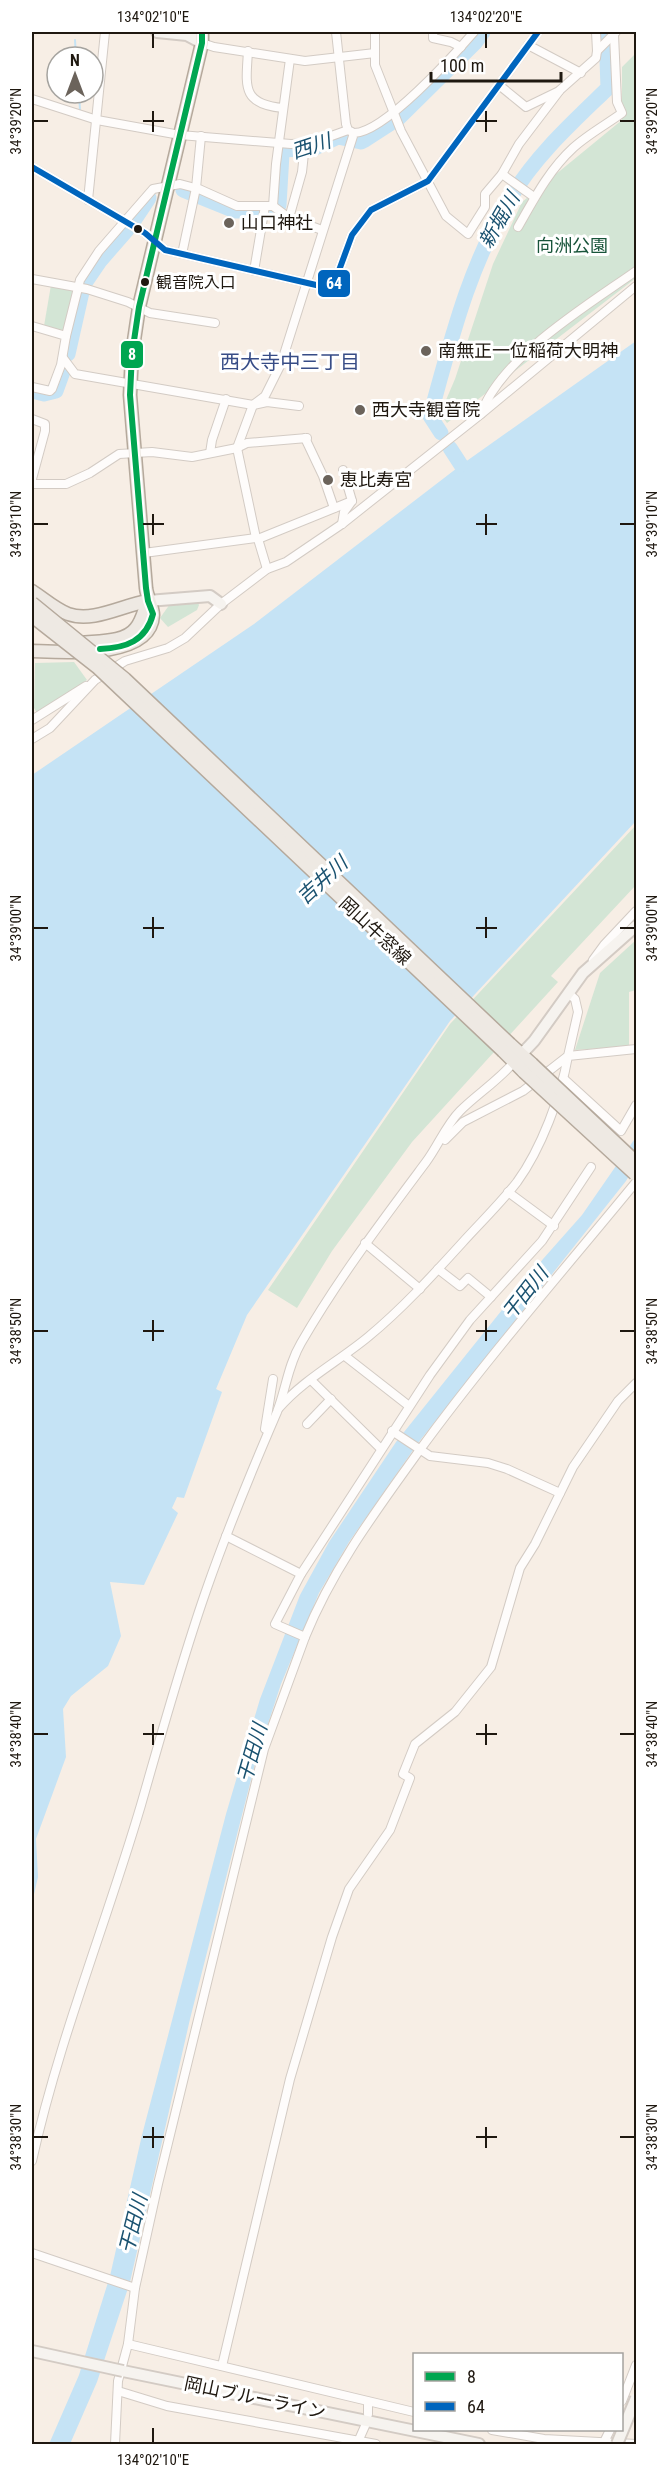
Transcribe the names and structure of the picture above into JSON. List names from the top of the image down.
{
  "streets": {
    "main road": ["岡山牛窓線", "岡山ブルーライン"]
  },
  "districts": ["西大寺中三丁目"],
  "water": [
    "西川",
    "新堀川",
    "吉井川",
    "干田川"
  ],
  "parks": ["向洲公園"],
  "places": [
    "山口神社",
    "観音院入口",
    "南無正一位稲荷大明神",
    "西大寺観音院",
    "恵比寿宮"
  ],
  "lines": ["transit line 8", "transit line 64"],
  "legend": ["8", "64"],
  "scale_bar": "100 m",
  "north": "top",
  "coordinates": [
    "134°02'10\"E",
    "134°02'20\"E",
    "34°39'20\"N",
    "34°39'10\"N",
    "34°39'00\"N",
    "34°38'50\"N",
    "34°38'40\"N",
    "34°38'30\"N"
  ]
}
